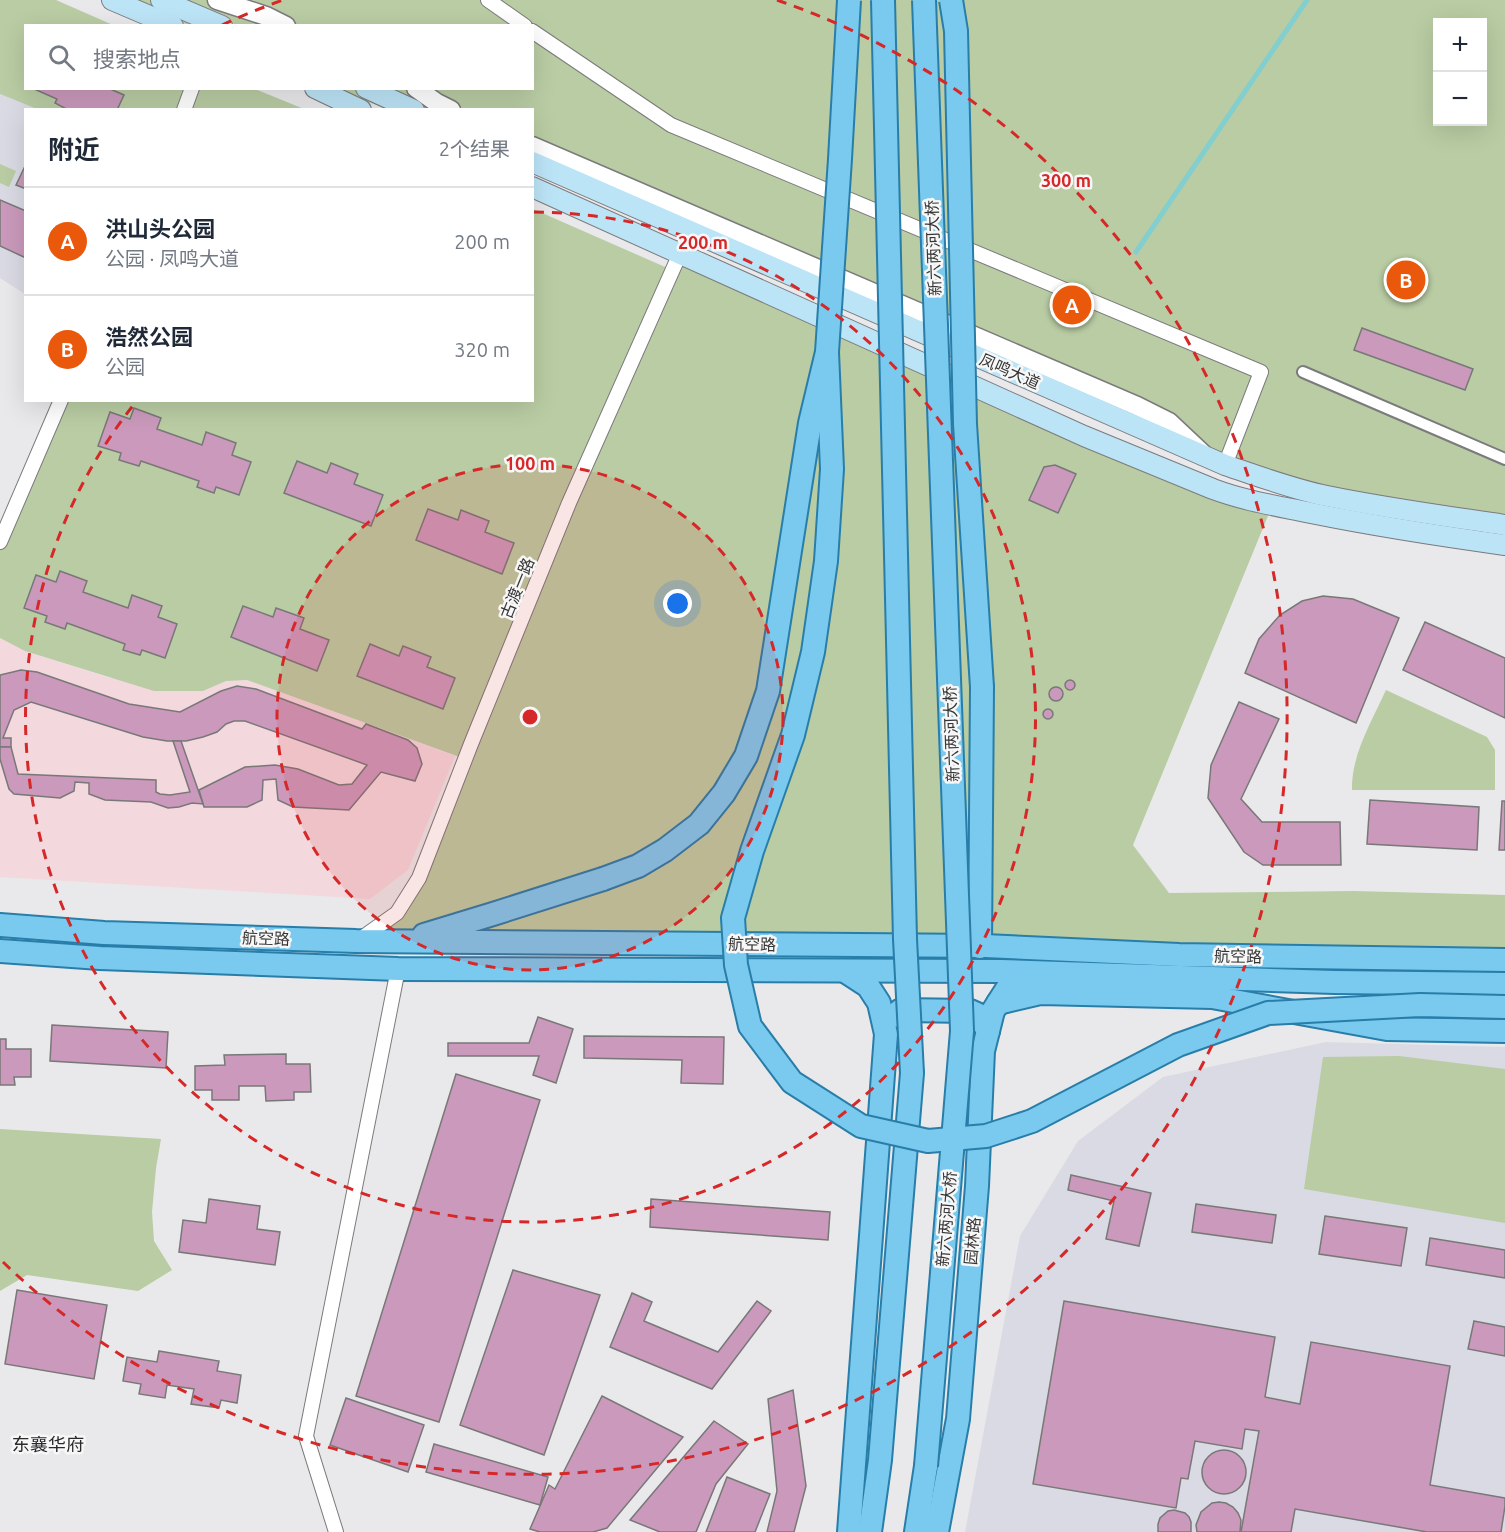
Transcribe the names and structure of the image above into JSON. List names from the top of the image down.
{
  "streets": {
    "main road": [
      "新六两河大桥",
      "凤鸣大道",
      "航空路",
      "园林路"
    ],
    "street": ["古渡一路"]
  },
  "crossings": [
    ["凤鸣大道", "古渡一路"],
    ["古渡一路", "航空路"],
    ["航空路", "园林路"]
  ],
  "districts": ["东襄华府"],
  "page": {
    "map_buttons": ["+", "−"],
    "search": "搜索地点",
    "heading": ["附近", "2个结果"],
    "list": [
      {
        "mark": "A",
        "name": "洪山头公园",
        "note": "公园 · 凤鸣大道",
        "value": "200 m"
      },
      {
        "mark": "B",
        "name": "浩然公园",
        "note": "公园",
        "value": "320 m"
      }
    ],
    "pins": ["B", "A"]
  },
  "rings": ["300 m", "200 m", "100 m"]
}
